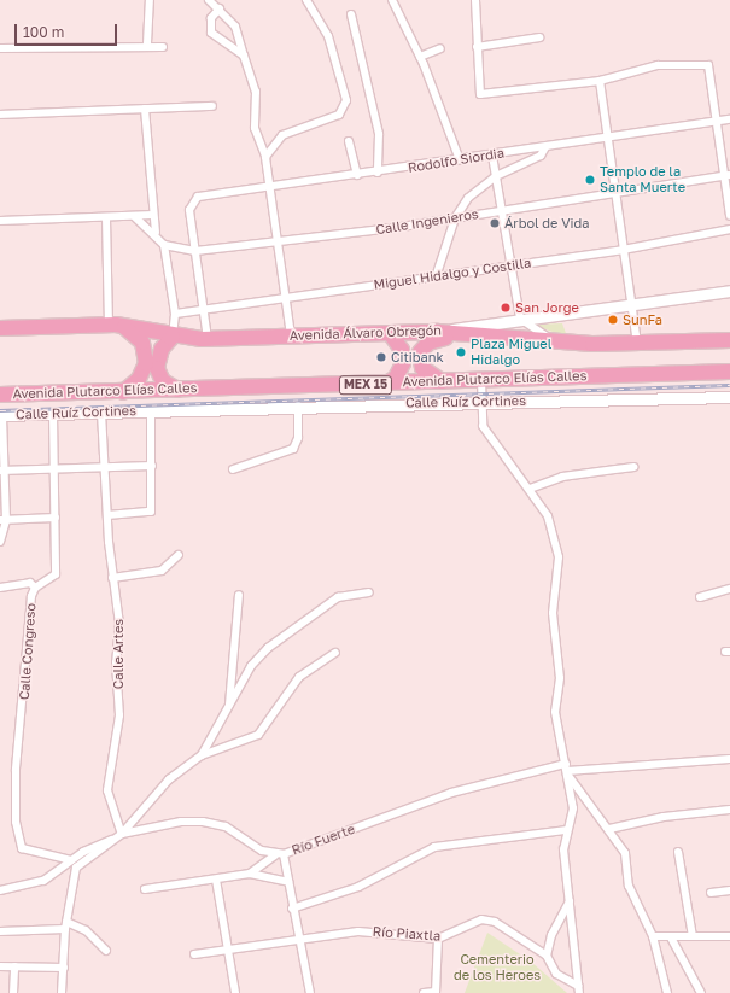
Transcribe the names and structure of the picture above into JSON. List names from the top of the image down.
{
  "streets": {
    "highway": ["Avenida Álvaro Obregón", "Avenida Plutarco Elías Calles", "MEX 15"],
    "street": [
      "Rodolfo Siordia",
      "Calle Ingenieros",
      "Miguel Hidalgo y Costilla",
      "Calle Ruíz Cortines",
      "Calle Congreso",
      "Calle Artes",
      "Río Fuerte",
      "Río Piaxtla"
    ]
  },
  "crossings": [
    ["Rodolfo Siordia", "Calle Ingenieros"],
    ["Calle Ruíz Cortines", "Calle Congreso"],
    ["Calle Ruíz Cortines", "Calle Artes"],
    ["Calle Artes", "Río Fuerte"]
  ],
  "parks": ["Cementerio de los Heroes"],
  "places": [
    "Templo de la Santa Muerte",
    "Árbol de Vida",
    "San Jorge",
    "SunFa",
    "Plaza Miguel Hidalgo",
    "Citibank"
  ],
  "scale_bar": "100 m"
}
